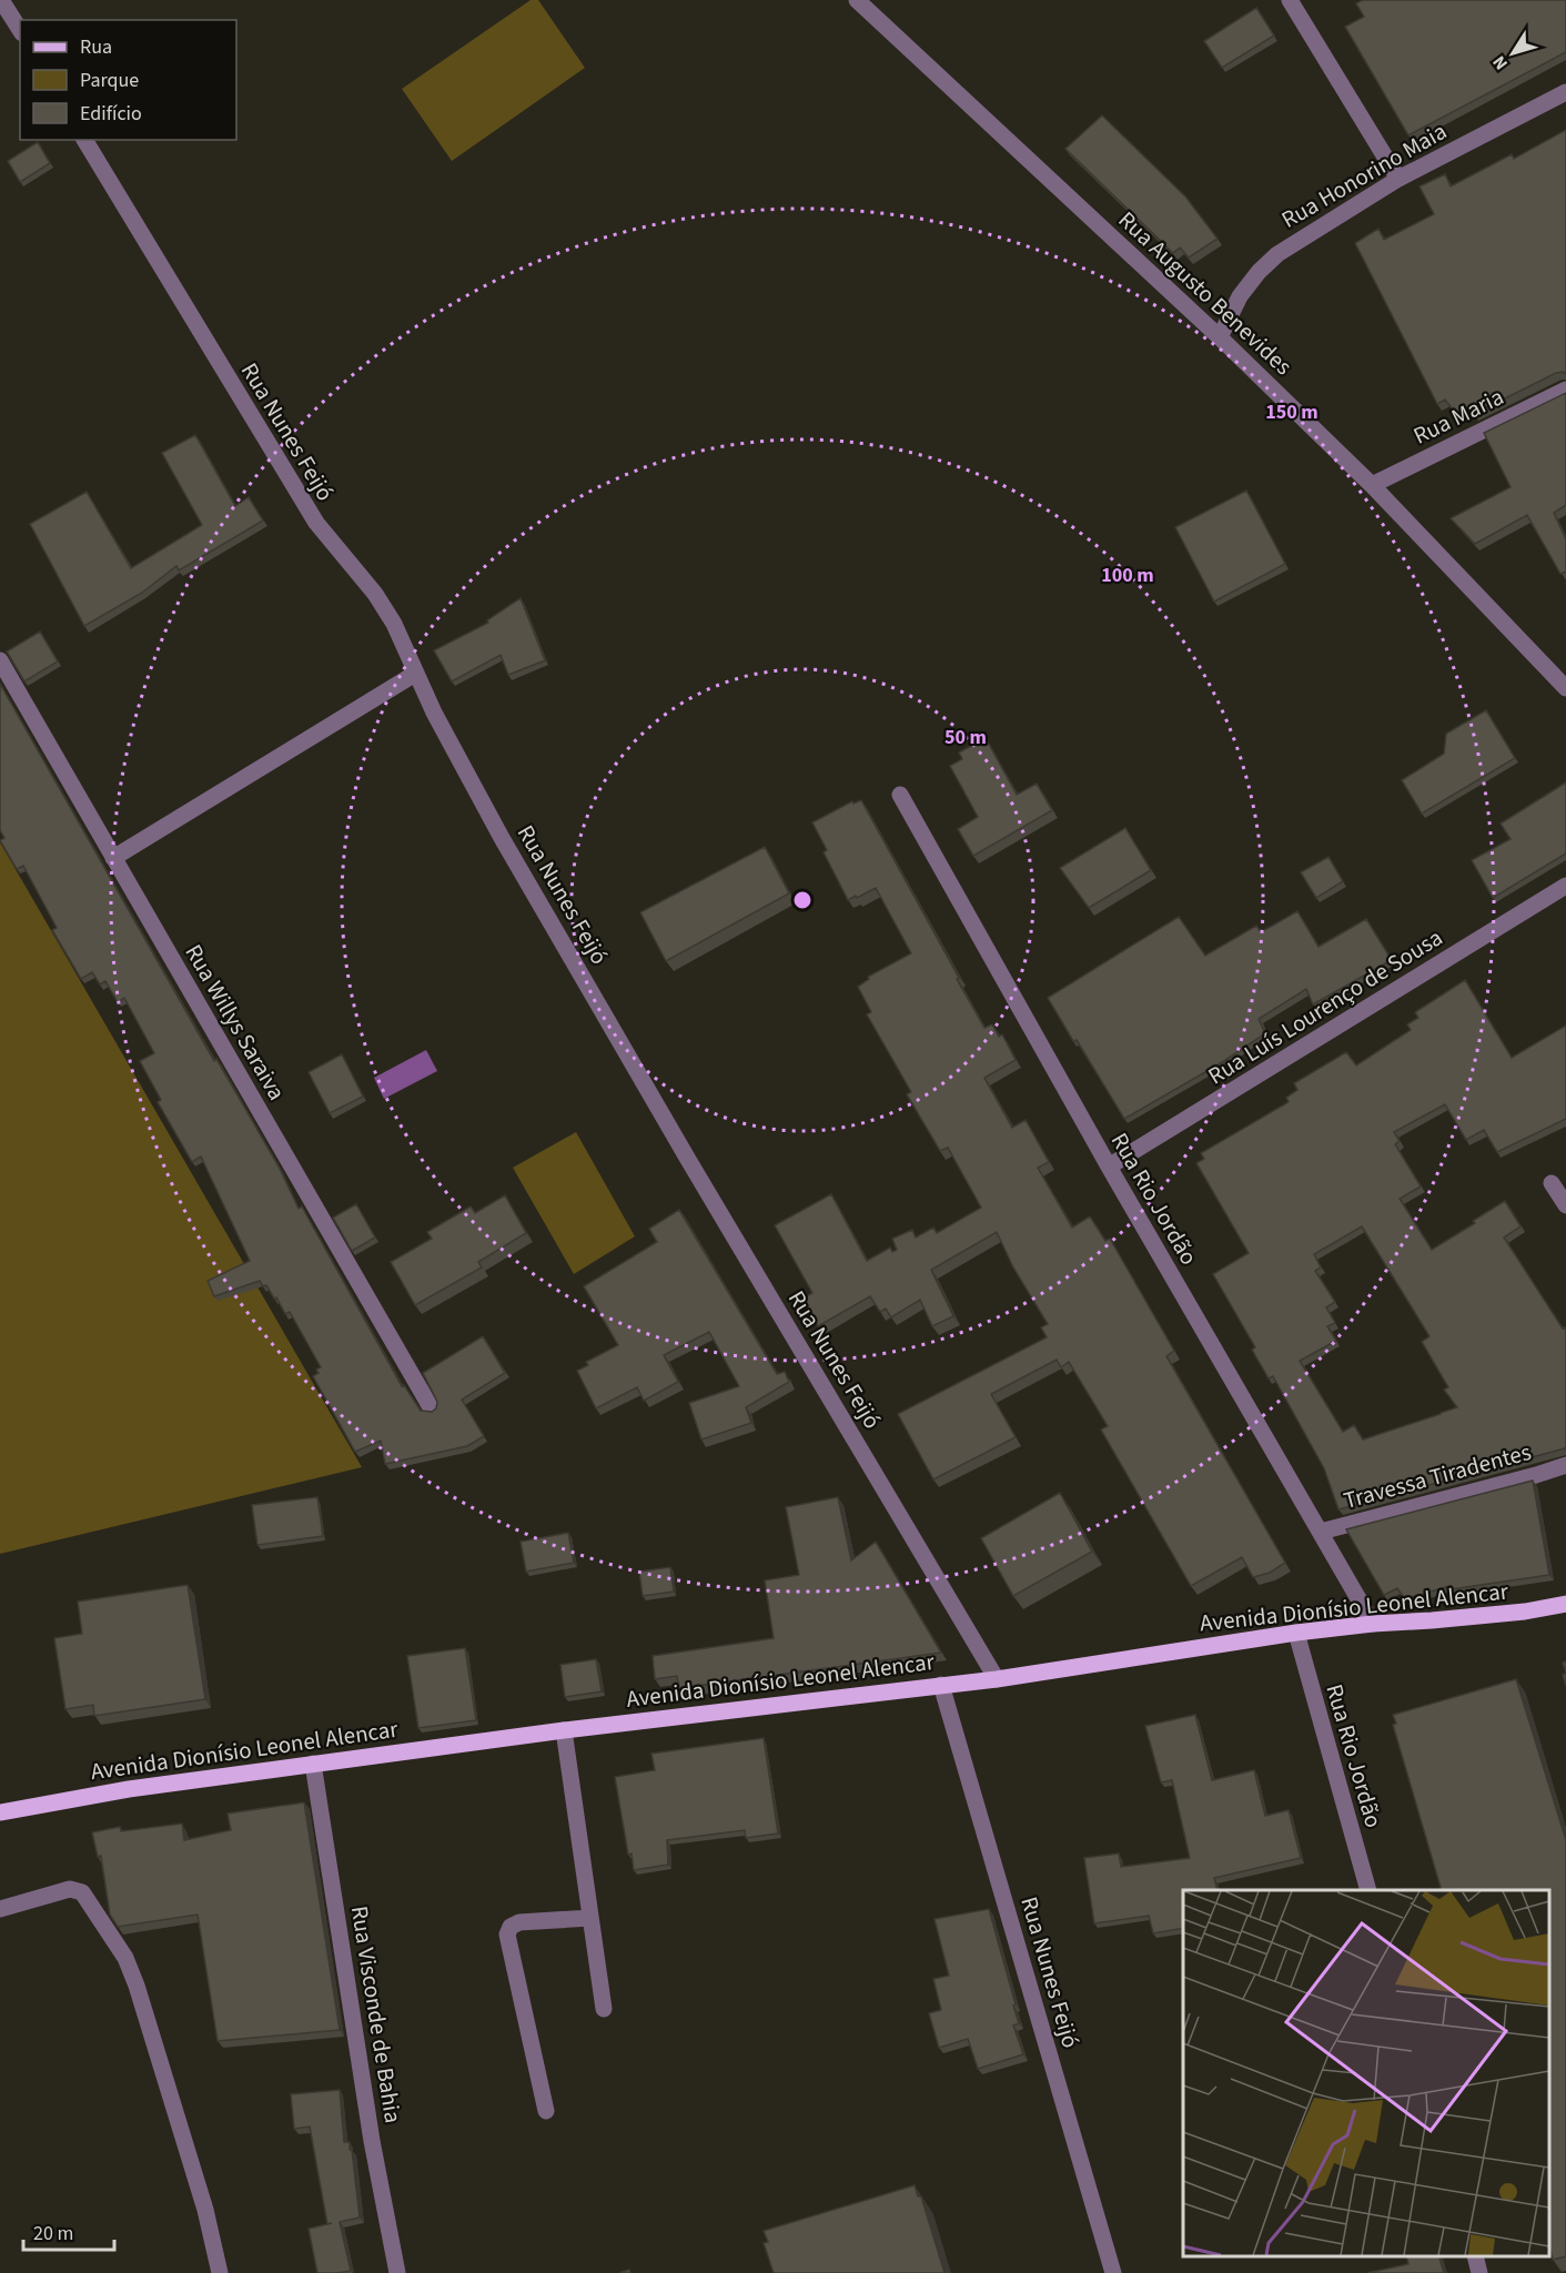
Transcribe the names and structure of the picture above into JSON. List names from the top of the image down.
{
  "streets": {
    "main road": ["Avenida Dionísio Leonel Alencar"],
    "street": [
      "Rua Honorino Maia",
      "Rua Augusto Benevides",
      "Rua Maria",
      "Rua Nunes Feijó",
      "Rua Luís Lourenço de Sousa",
      "Rua Willys Saraiva",
      "Rua Rio Jordão",
      "Travessa Tiradentes",
      "Rua Visconde de Bahia"
    ]
  },
  "crossings": [
    ["Rua Honorino Maia", "Rua Augusto Benevides"],
    ["Rua Augusto Benevides", "Rua Maria"],
    ["Rua Nunes Feijó", "Avenida Dionísio Leonel Alencar"],
    ["Rua Luís Lourenço de Sousa", "Rua Rio Jordão"],
    ["Rua Rio Jordão", "Travessa Tiradentes"],
    ["Rua Rio Jordão", "Avenida Dionísio Leonel Alencar"],
    ["Avenida Dionísio Leonel Alencar", "Rua Visconde de Bahia"]
  ],
  "legend": ["Rua", "Parque", "Edifício"],
  "scale_bar": "20 m",
  "north": "bottom left",
  "rings": ["150 m", "100 m", "50 m"]
}
